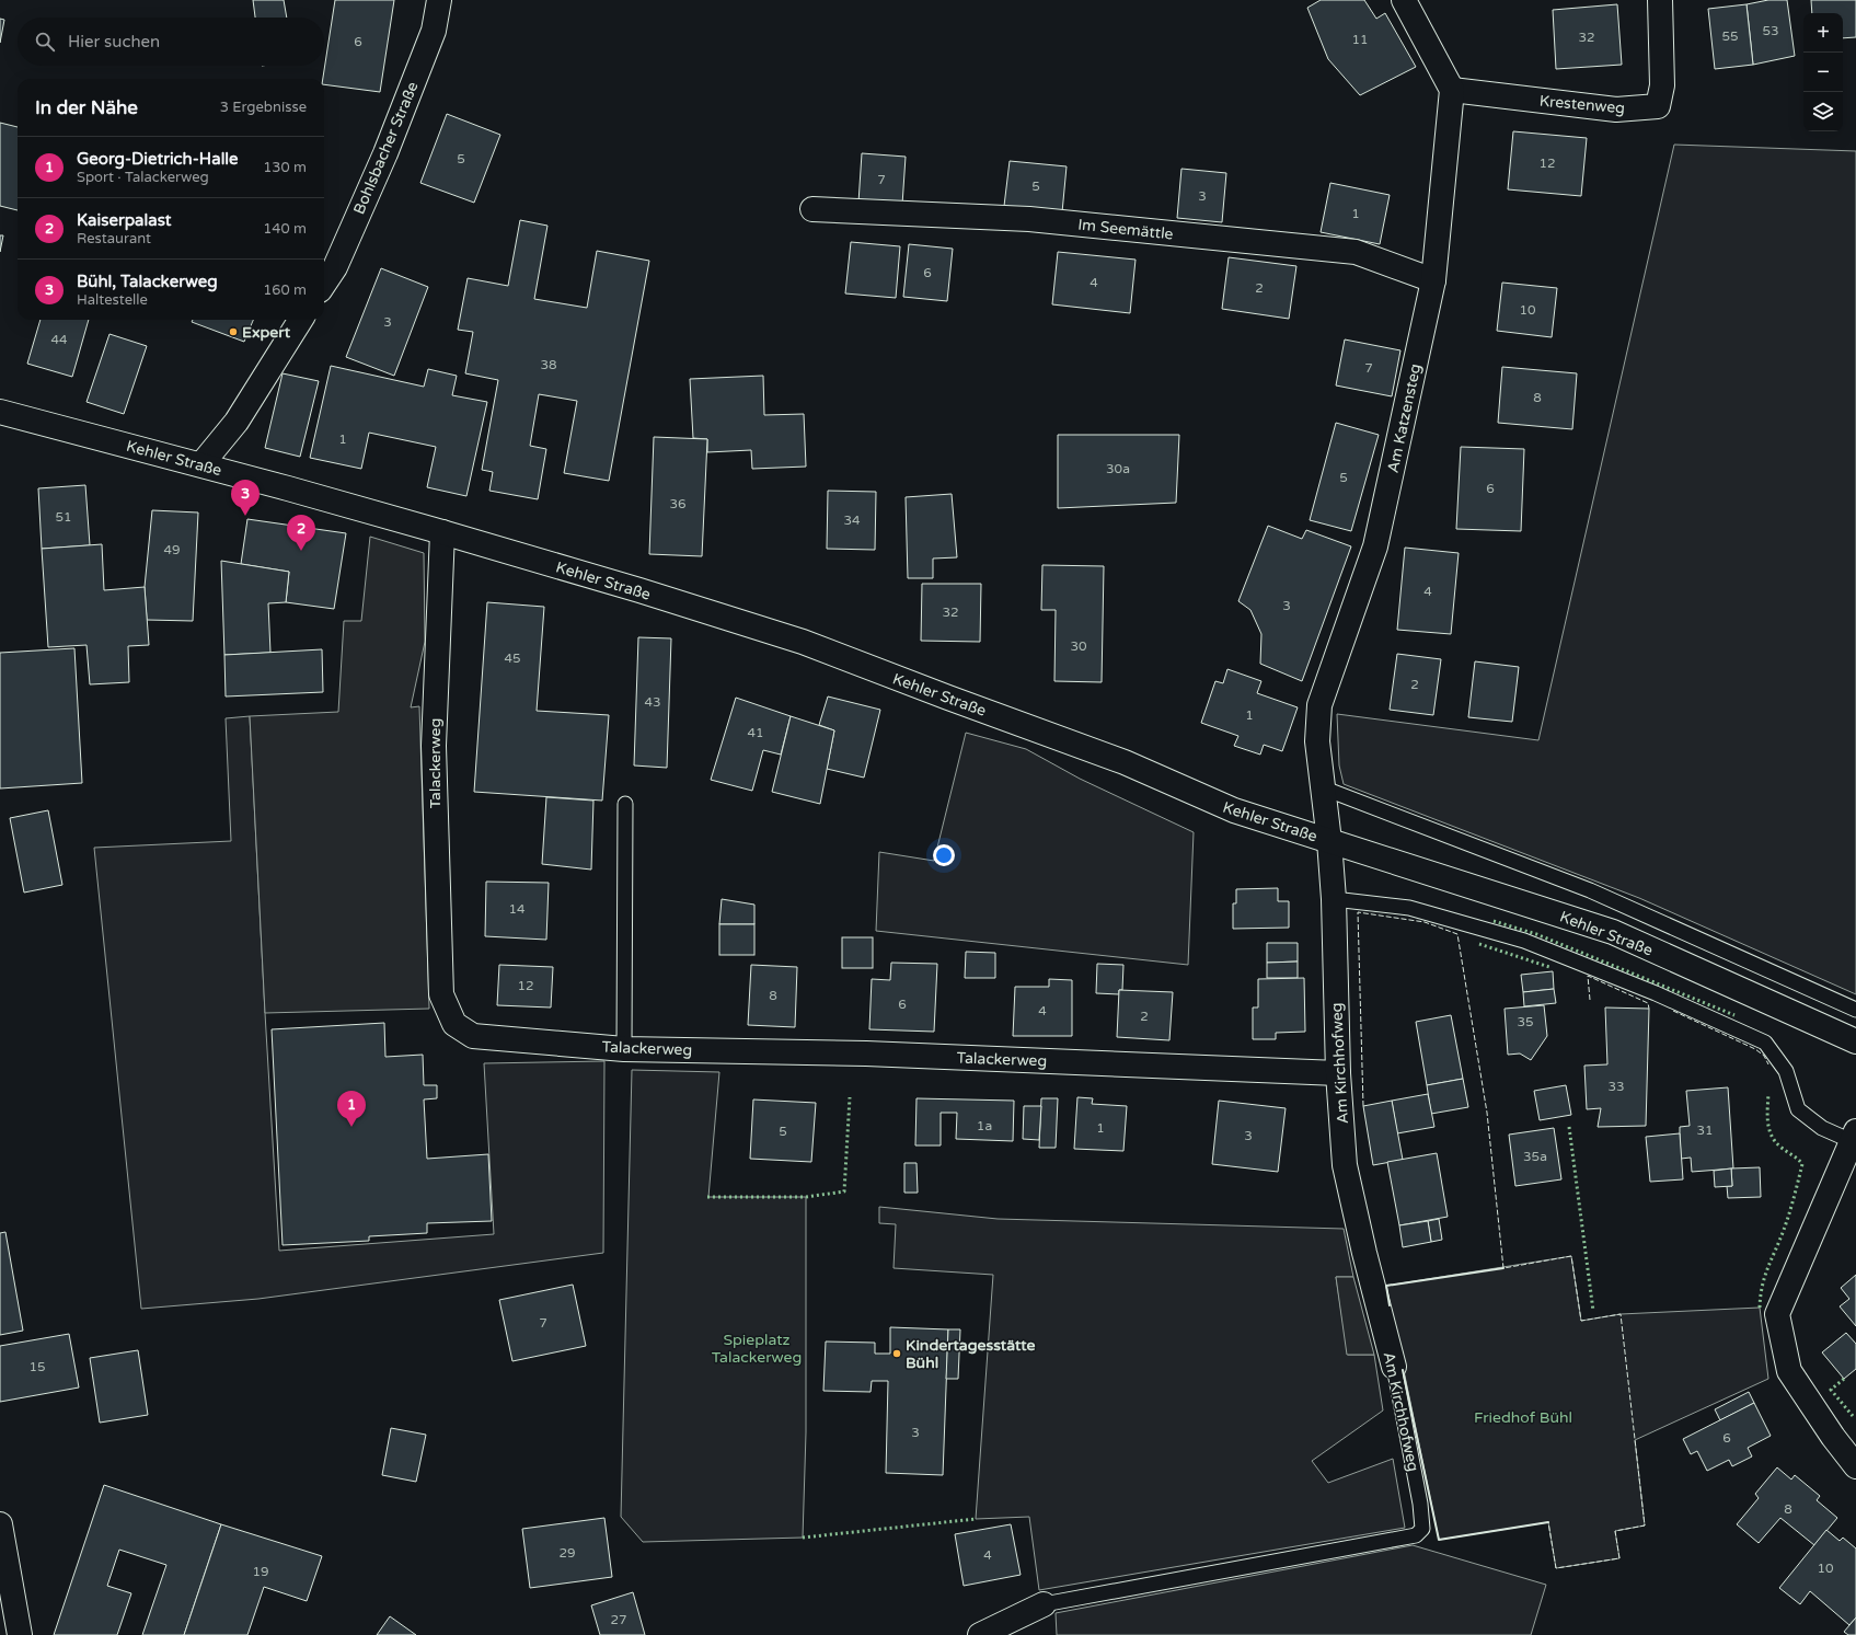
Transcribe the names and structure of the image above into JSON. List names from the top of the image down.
{
  "streets": {
    "street": [
      "Krestenweg",
      "Bohlsbacher Straße",
      "Im Seemättle",
      "Am Katzensteg",
      "Kehler Straße",
      "Talackerweg",
      "Am Kirchhofweg"
    ]
  },
  "crossings": [
    ["Krestenweg", "Am Katzensteg"],
    ["Im Seemättle", "Am Katzensteg"],
    ["Am Katzensteg", "Kehler Straße"],
    ["Am Katzensteg", "Am Kirchhofweg"],
    ["Kehler Straße", "Talackerweg"],
    ["Kehler Straße", "Am Kirchhofweg"],
    ["Talackerweg", "Am Kirchhofweg"]
  ],
  "parks": ["Spieplatz Talackerweg", "Friedhof Bühl"],
  "places": ["Expert", "Kindertagesstätte Bühl"],
  "house_numbers": [
    "53",
    "55",
    "32",
    "11",
    "6",
    "5",
    "12",
    "7",
    "5",
    "3",
    "1",
    "6",
    "4",
    "2",
    "10",
    "3",
    "44",
    "38",
    "7",
    "8",
    "1",
    "30a",
    "5",
    "6",
    "36",
    "51",
    "34",
    "49",
    "4",
    "3",
    "32",
    "30",
    "45",
    "2",
    "43",
    "1",
    "41",
    "14",
    "12",
    "8",
    "6",
    "4",
    "2",
    "35",
    "33",
    "1a",
    "1",
    "31",
    "5",
    "3",
    "35a",
    "7",
    "15",
    "3",
    "6",
    "8",
    "29",
    "4",
    "10",
    "19",
    "27"
  ],
  "page": {
    "map_buttons": ["+", "−"],
    "search": "Hier suchen",
    "heading": ["In der Nähe", "3 Ergebnisse"],
    "list": [
      {
        "mark": "1",
        "name": "Georg-Dietrich-Halle",
        "note": "Sport · Talackerweg",
        "value": "130 m"
      },
      {
        "mark": "2",
        "name": "Kaiserpalast",
        "note": "Restaurant",
        "value": "140 m"
      },
      {
        "mark": "3",
        "name": "Bühl, Talackerweg",
        "note": "Haltestelle",
        "value": "160 m"
      }
    ],
    "pins": ["3", "2", "1"]
  }
}
